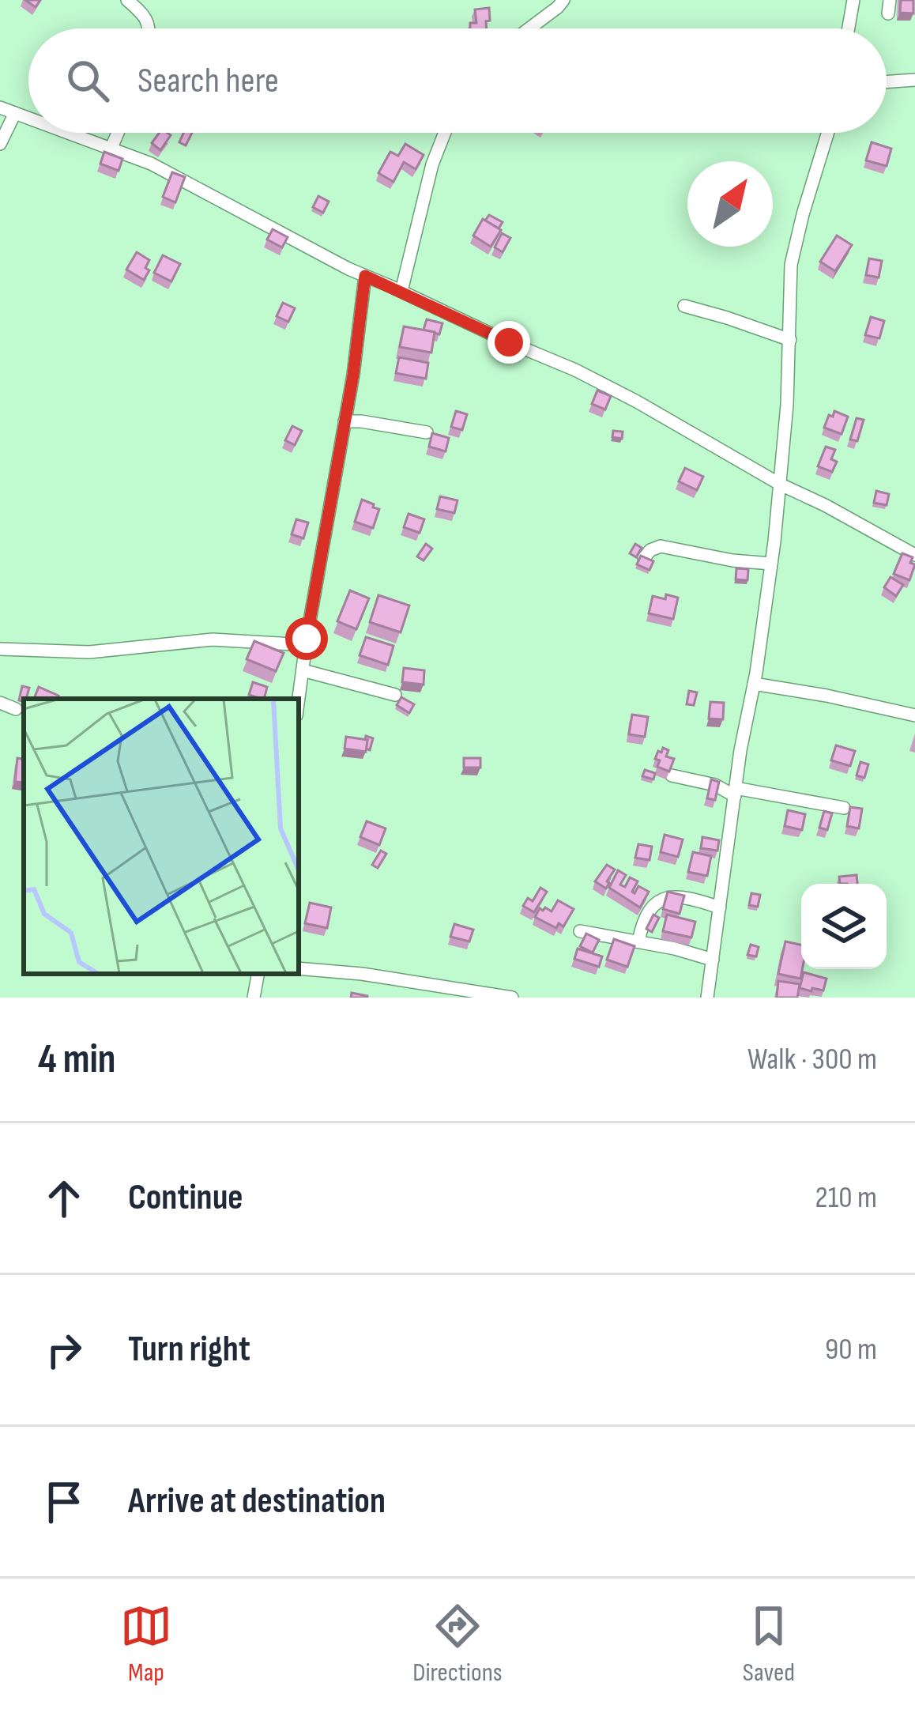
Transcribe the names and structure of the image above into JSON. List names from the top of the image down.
{
  "north": "top right",
  "page": {
    "search": "Search here",
    "heading": ["4 min", "Walk · 300 m"],
    "list": [
      ["Continue", "210 m"],
      ["Turn right", "90 m"],
      "Arrive at destination"
    ],
    "nav": ["Map", "Directions", "Saved"]
  }
}
